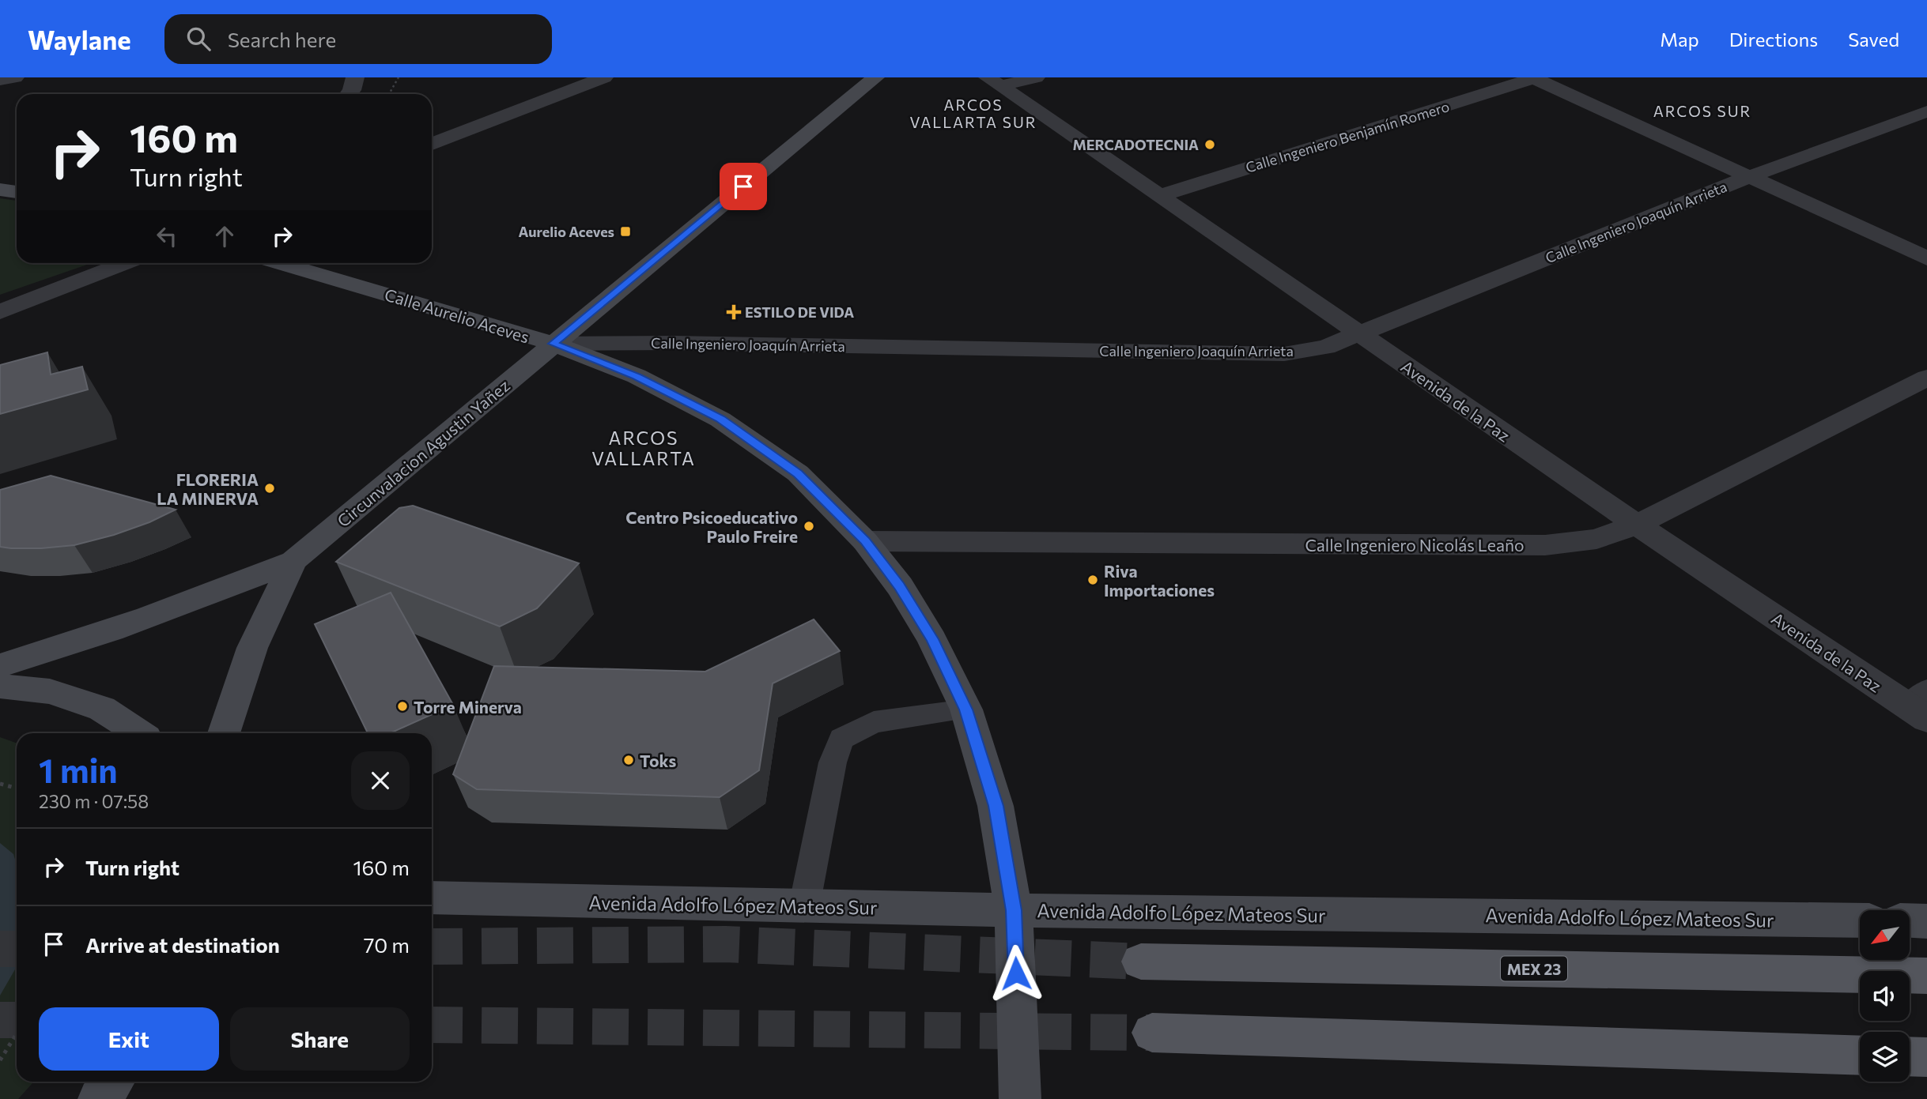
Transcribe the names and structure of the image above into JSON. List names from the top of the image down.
{
  "streets": {
    "main road": [
      "Calle Aurelio Aceves",
      "Circunvalacion Agustin Yañez",
      "Avenida Adolfo López Mateos Sur",
      "MEX 23"
    ],
    "street": [
      "Calle Ingeniero Benjamín Romero",
      "Calle Ingeniero Joaquín Arrieta",
      "Avenida de la Paz",
      "Calle Ingeniero Nicolás Leaño"
    ]
  },
  "crossings": [
    ["Calle Ingeniero Benjamín Romero", "Avenida de la Paz"],
    ["Calle Ingeniero Joaquín Arrieta", "Calle Aurelio Aceves"],
    ["Calle Ingeniero Joaquín Arrieta", "Avenida de la Paz"],
    ["Calle Ingeniero Joaquín Arrieta", "Circunvalacion Agustin Yañez"],
    ["Calle Aurelio Aceves", "Circunvalacion Agustin Yañez"],
    ["Calle Aurelio Aceves", "Calle Ingeniero Nicolás Leaño"],
    ["Calle Aurelio Aceves", "Avenida Adolfo López Mateos Sur"],
    ["Avenida de la Paz", "Calle Ingeniero Nicolás Leaño"]
  ],
  "districts": ["ARCOS VALLARTA SUR", "ARCOS SUR", "ARCOS VALLARTA"],
  "places": {
    "other": [
      "MERCADOTECNIA",
      "FLORERIA LA MINERVA",
      "Centro Psicoeducativo Paulo Freire",
      "Riva Importaciones",
      "Torre Minerva",
      "Toks"
    ],
    "transit": ["Aurelio Aceves"],
    "health": ["ESTILO DE VIDA"]
  },
  "north": "bottom left",
  "page": {
    "header": "Waylane",
    "search": "Search here",
    "nav": ["Map", "Directions", "Saved"],
    "turn": ["160 m", "Turn right"],
    "heading": ["1 min", "230 m · 07:58"],
    "list": [
      {
        "name": "Turn right",
        "value": "160 m"
      },
      {
        "name": "Arrive at destination",
        "value": "70 m"
      }
    ],
    "buttons": ["Exit", "Share"]
  }
}
